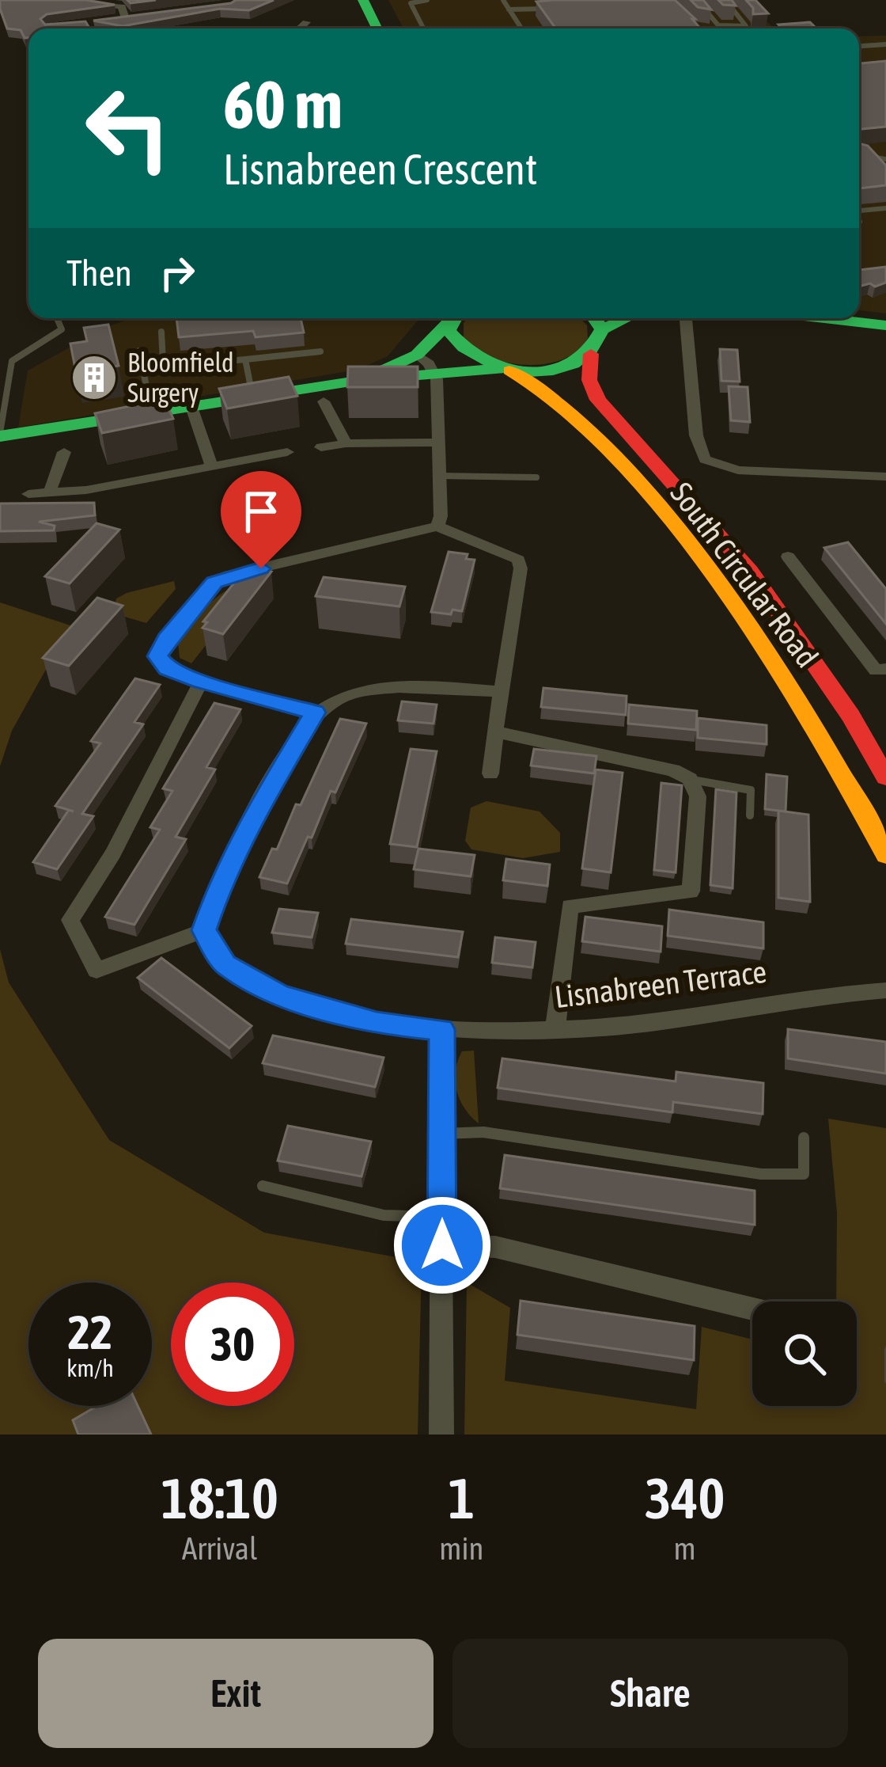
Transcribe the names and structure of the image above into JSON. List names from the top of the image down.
{
  "streets": {
    "main road": ["South Circular Road"],
    "street": ["Lisnabreen Terrace"]
  },
  "places": {
    "building": ["Bloomfield Surgery"]
  },
  "page": {
    "turn": ["60 m", "Lisnabreen Crescent"],
    "then": "Then",
    "speed": "22 km/h",
    "limit": "30",
    "eta": [
      "18:10",
      "Arrival",
      "1",
      "min",
      "340",
      "m"
    ],
    "buttons": ["Exit", "Share"]
  }
}
